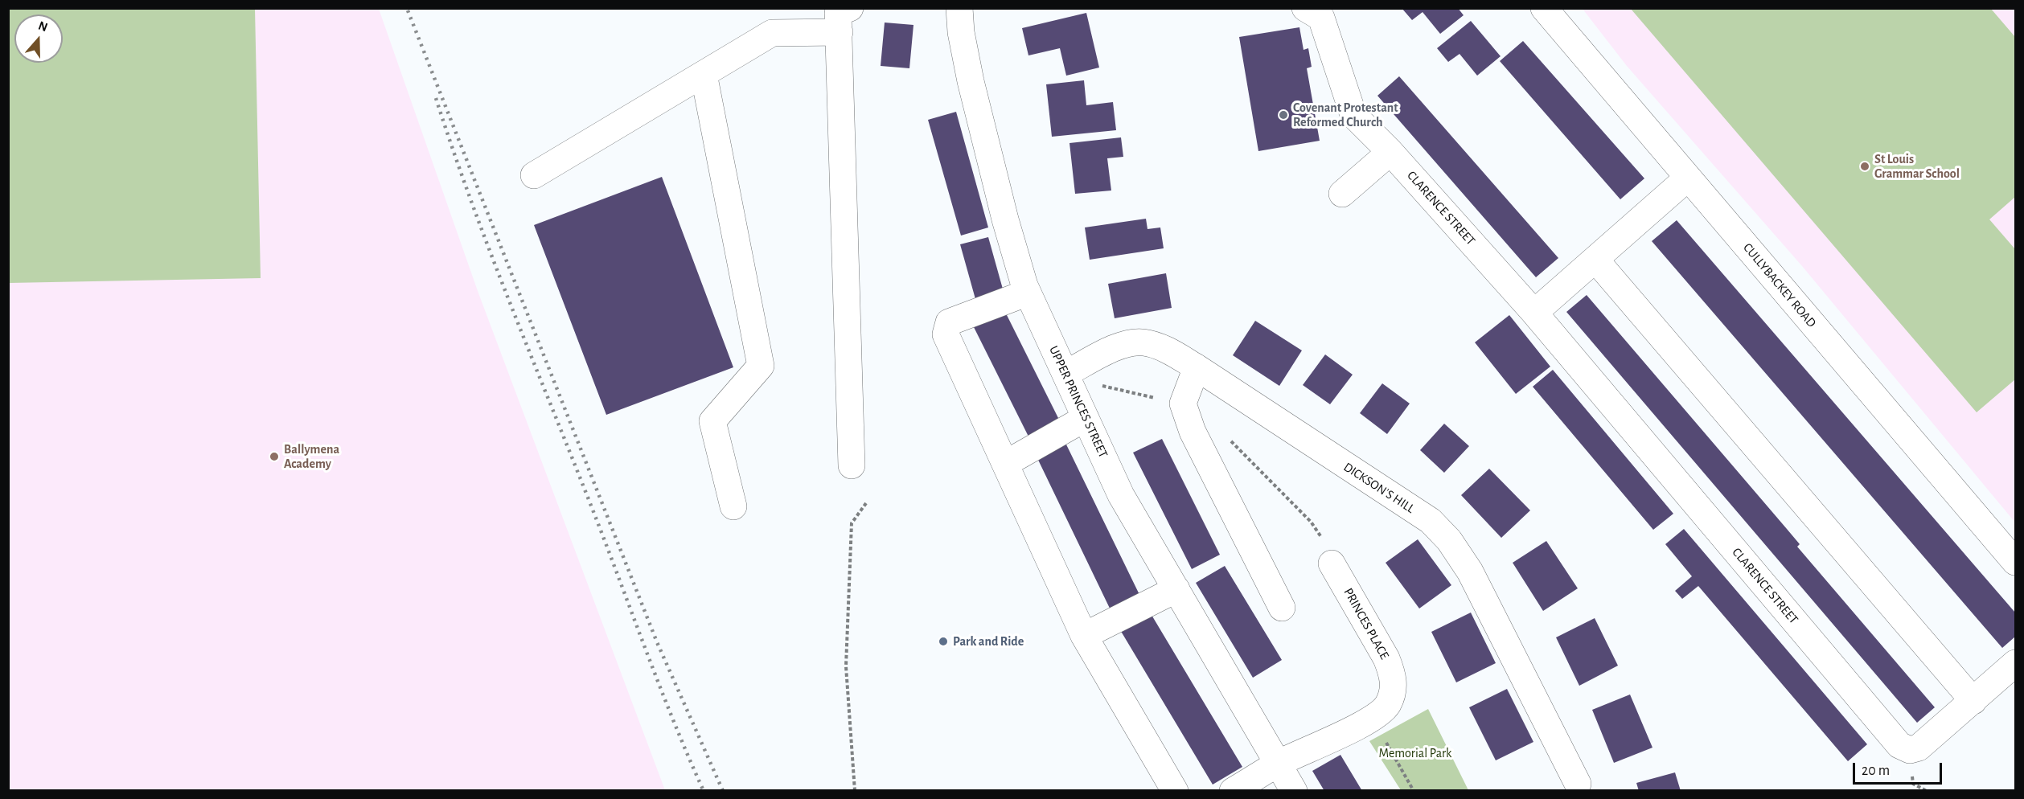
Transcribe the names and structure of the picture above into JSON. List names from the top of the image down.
{
  "streets": {
    "street": [
      "CLARENCE STREET",
      "CULLYBACKEY ROAD",
      "UPPER PRINCES STREET",
      "DICKSON'S HILL",
      "PRINCES PLACE"
    ]
  },
  "crossings": [
    ["UPPER PRINCES STREET", "DICKSON'S HILL"],
    ["UPPER PRINCES STREET", "PRINCES PLACE"]
  ],
  "parks": ["Memorial Park"],
  "places": [
    "Covenant Protestant Reformed Church",
    "St Louis Grammar School",
    "Ballymena Academy",
    "Park and Ride"
  ],
  "scale_bar": "20 m",
  "north": "top"
}
